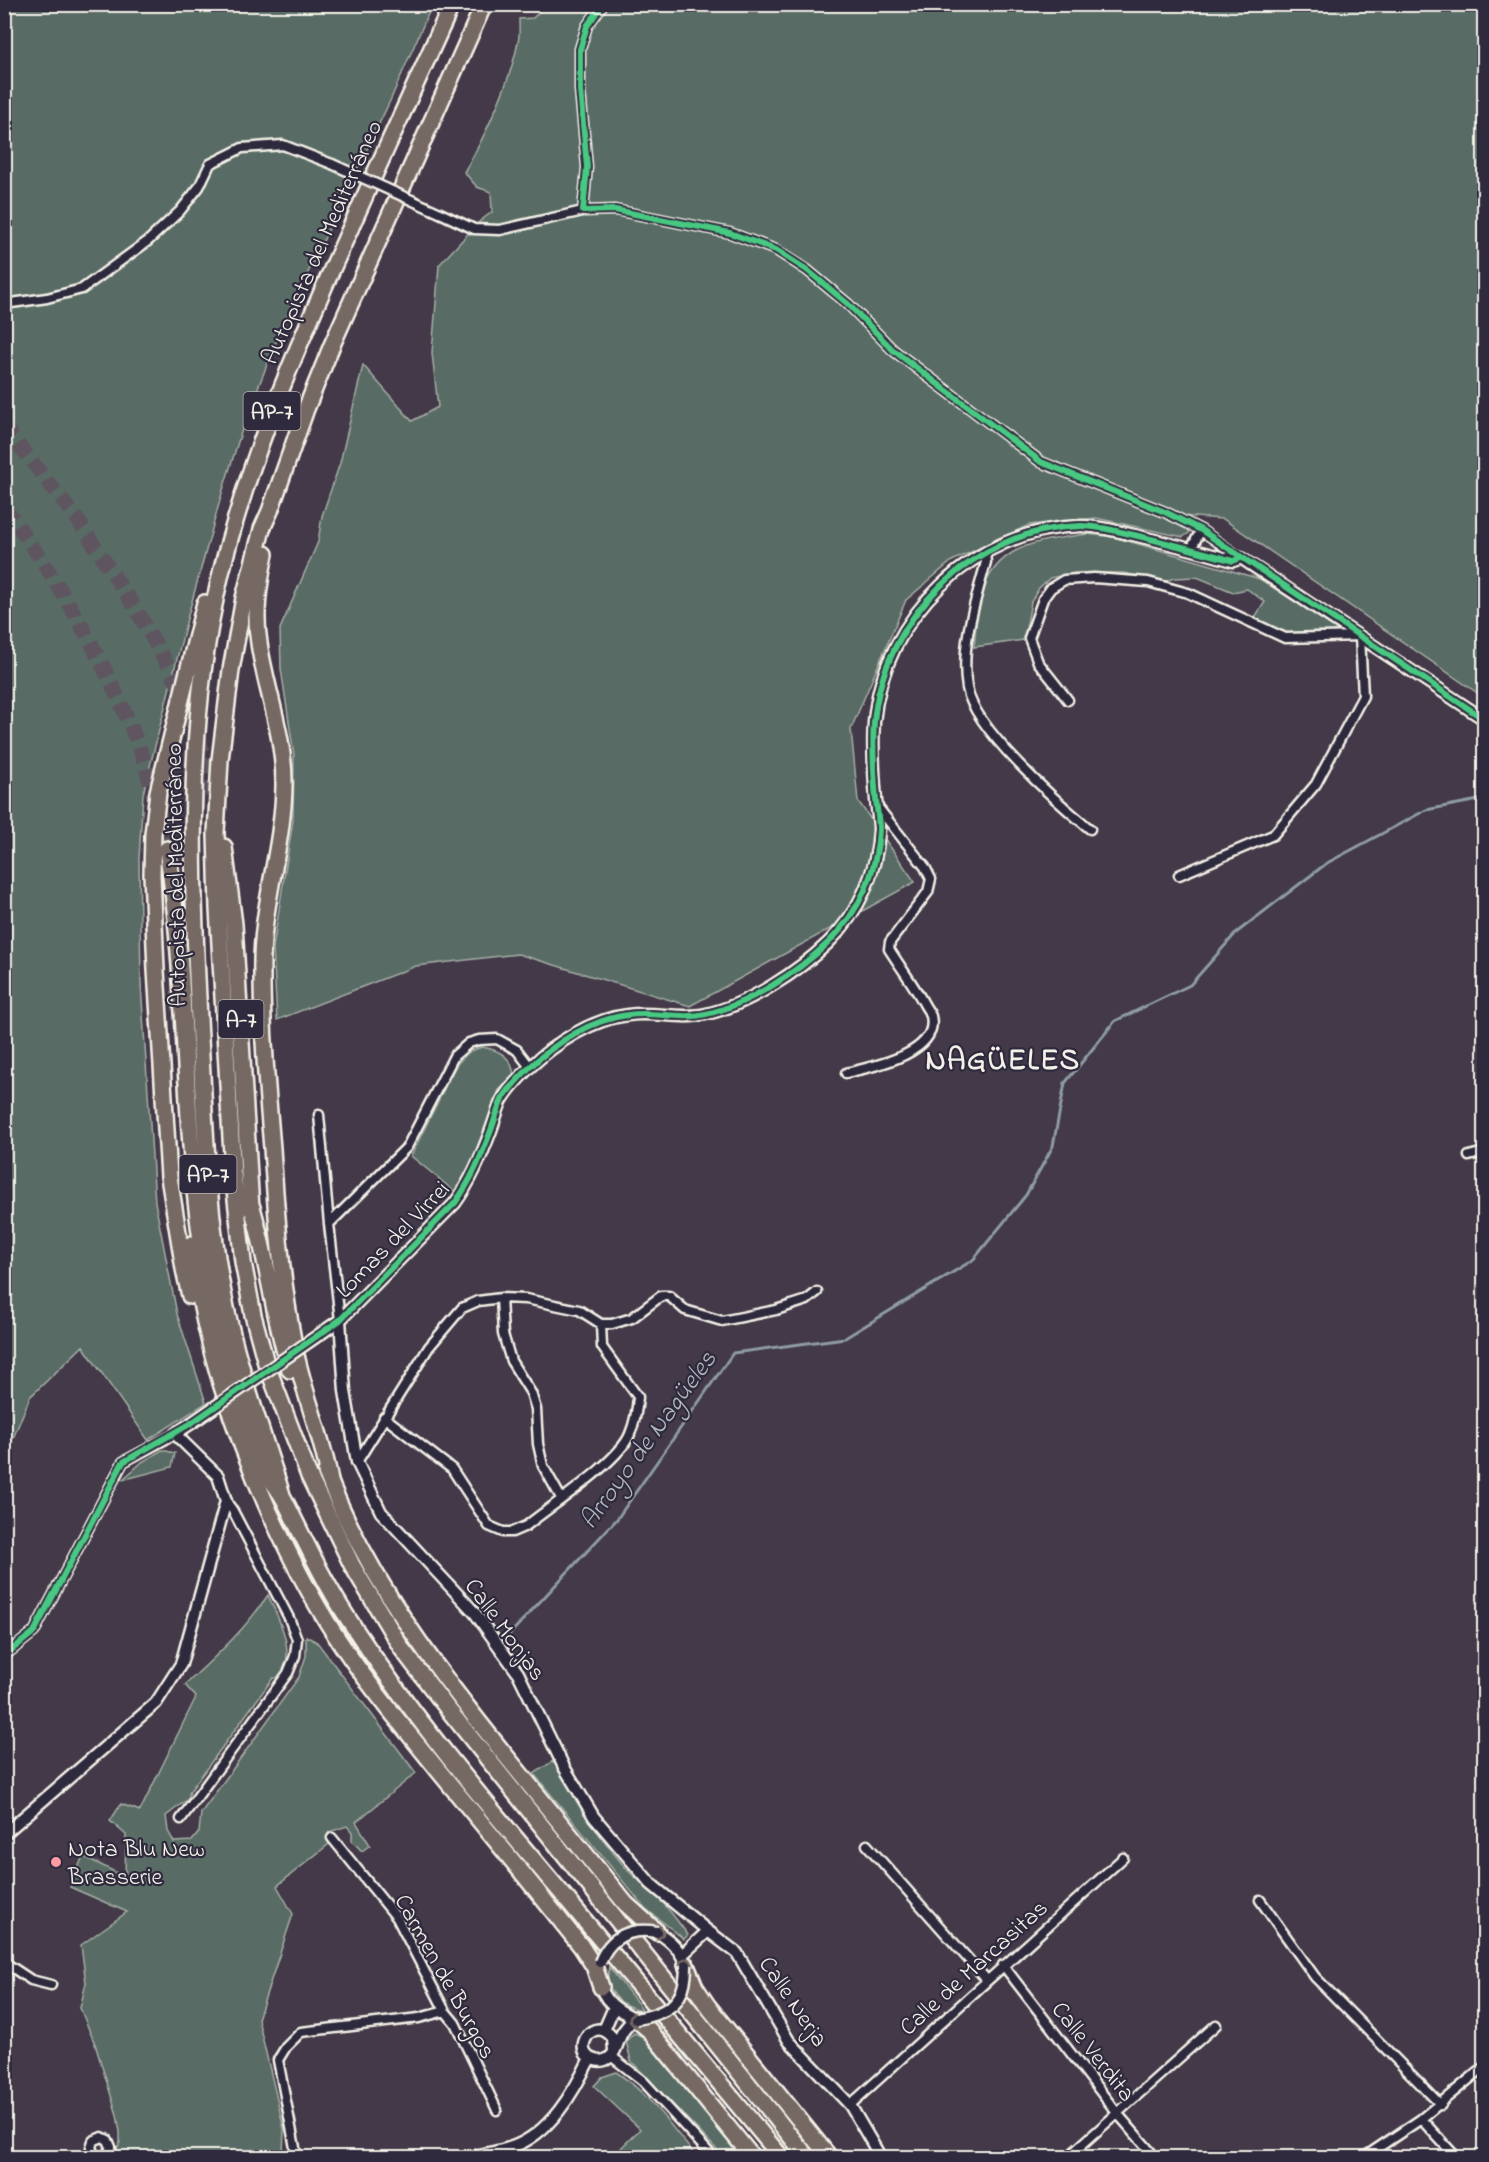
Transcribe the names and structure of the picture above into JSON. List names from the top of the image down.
{
  "streets": {
    "highway": ["Autopista del Mediterráneo", "AP-7", "A-7"],
    "street": [
      "Lomas del Virrei",
      "Calle Monjas",
      "Calle de Marcasitas",
      "Carmen de Burgos",
      "Calle Nerja",
      "Calle Verdita"
    ]
  },
  "crossings": [
    ["Autopista del Mediterráneo", "A-7"],
    ["Lomas del Virrei", "Calle Monjas"],
    ["Calle Monjas", "Calle Nerja"],
    ["Calle de Marcasitas", "Calle Nerja"],
    ["Calle de Marcasitas", "Calle Verdita"]
  ],
  "districts": ["NAGÜELES"],
  "water": ["Arroyo de Nagüeles"],
  "places": ["Nota Blu New Brasserie"]
}
